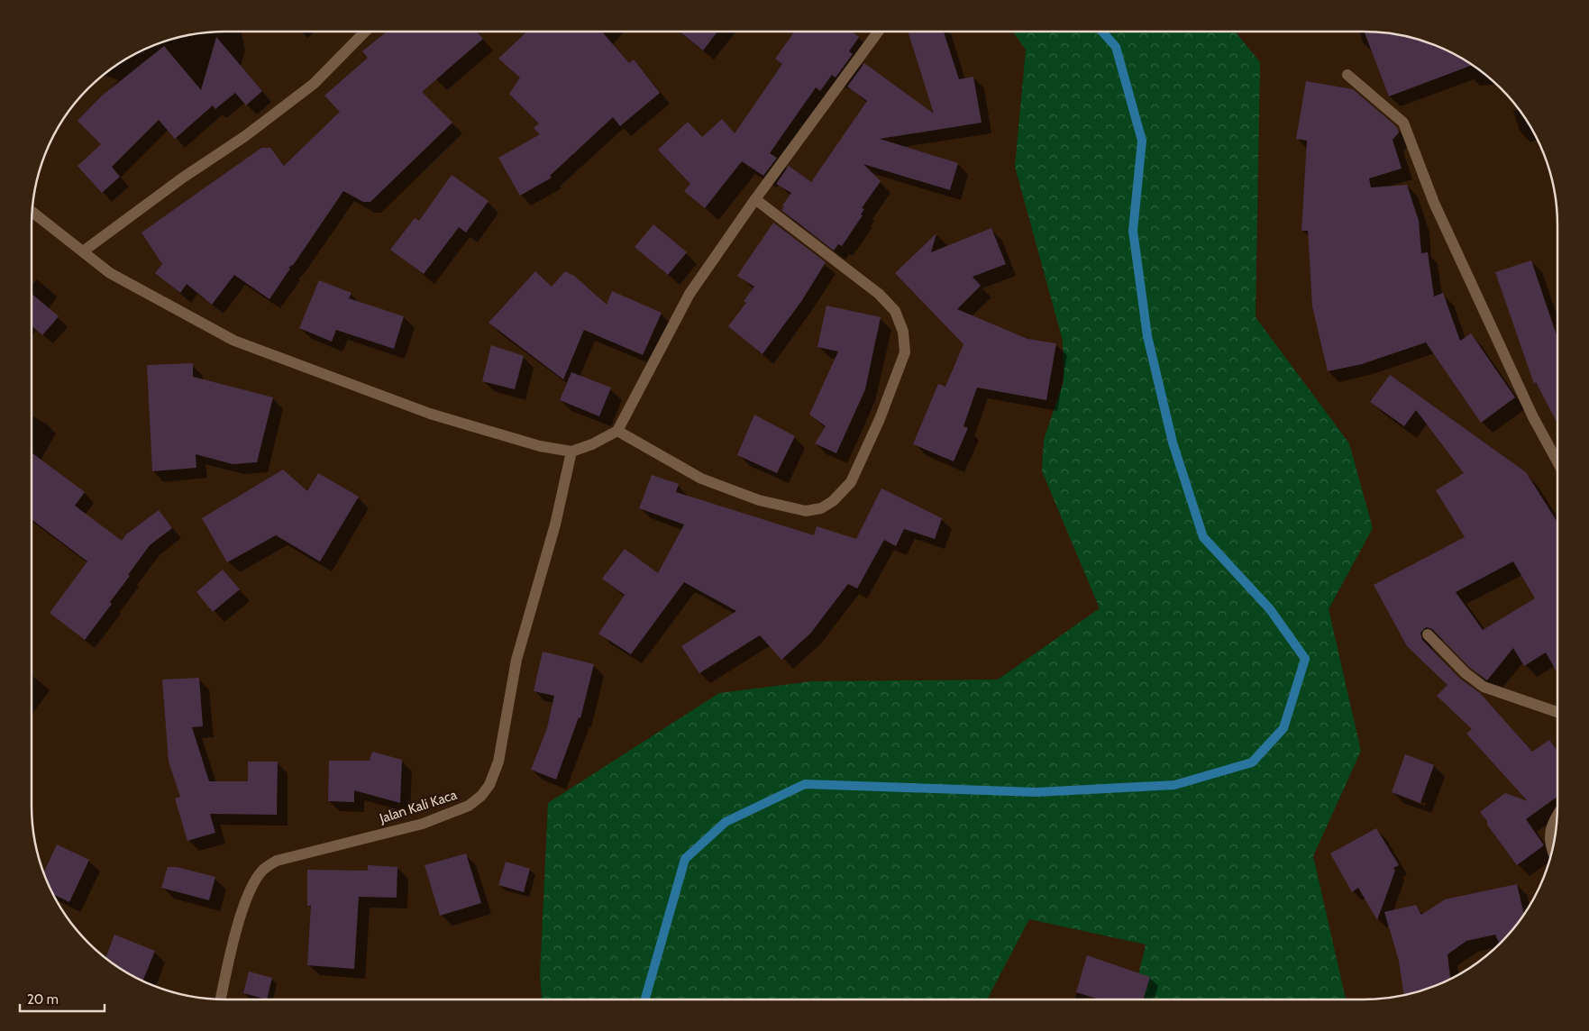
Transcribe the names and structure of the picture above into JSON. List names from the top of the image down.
{
  "streets": {
    "street": ["Jalan Kali Kaca"]
  },
  "scale_bar": "20 m"
}
